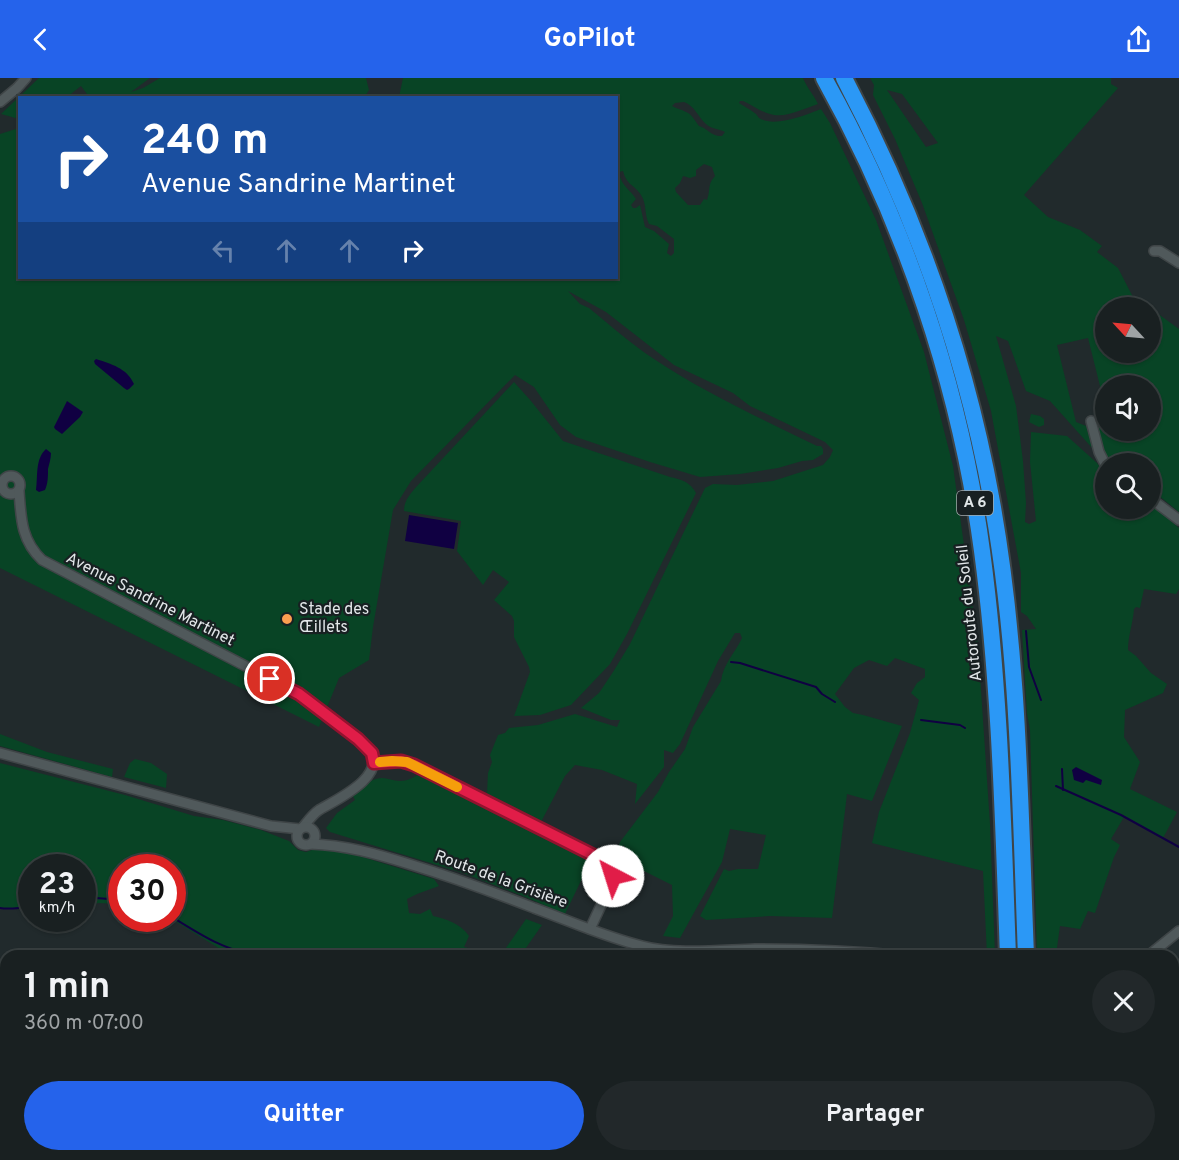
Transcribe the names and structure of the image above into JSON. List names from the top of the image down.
{
  "streets": {
    "highway": ["A 6", "Autoroute du Soleil"],
    "street": ["Avenue Sandrine Martinet", "Route de la Grisière"]
  },
  "places": ["Stade des Œillets"],
  "north": "top left",
  "page": {
    "header": "GoPilot",
    "turn": ["240 m", "Avenue Sandrine Martinet"],
    "speed": "23 km/h",
    "limit": "30",
    "heading": ["1 min", "360 m · 07:00"],
    "buttons": ["Quitter", "Partager"]
  }
}
